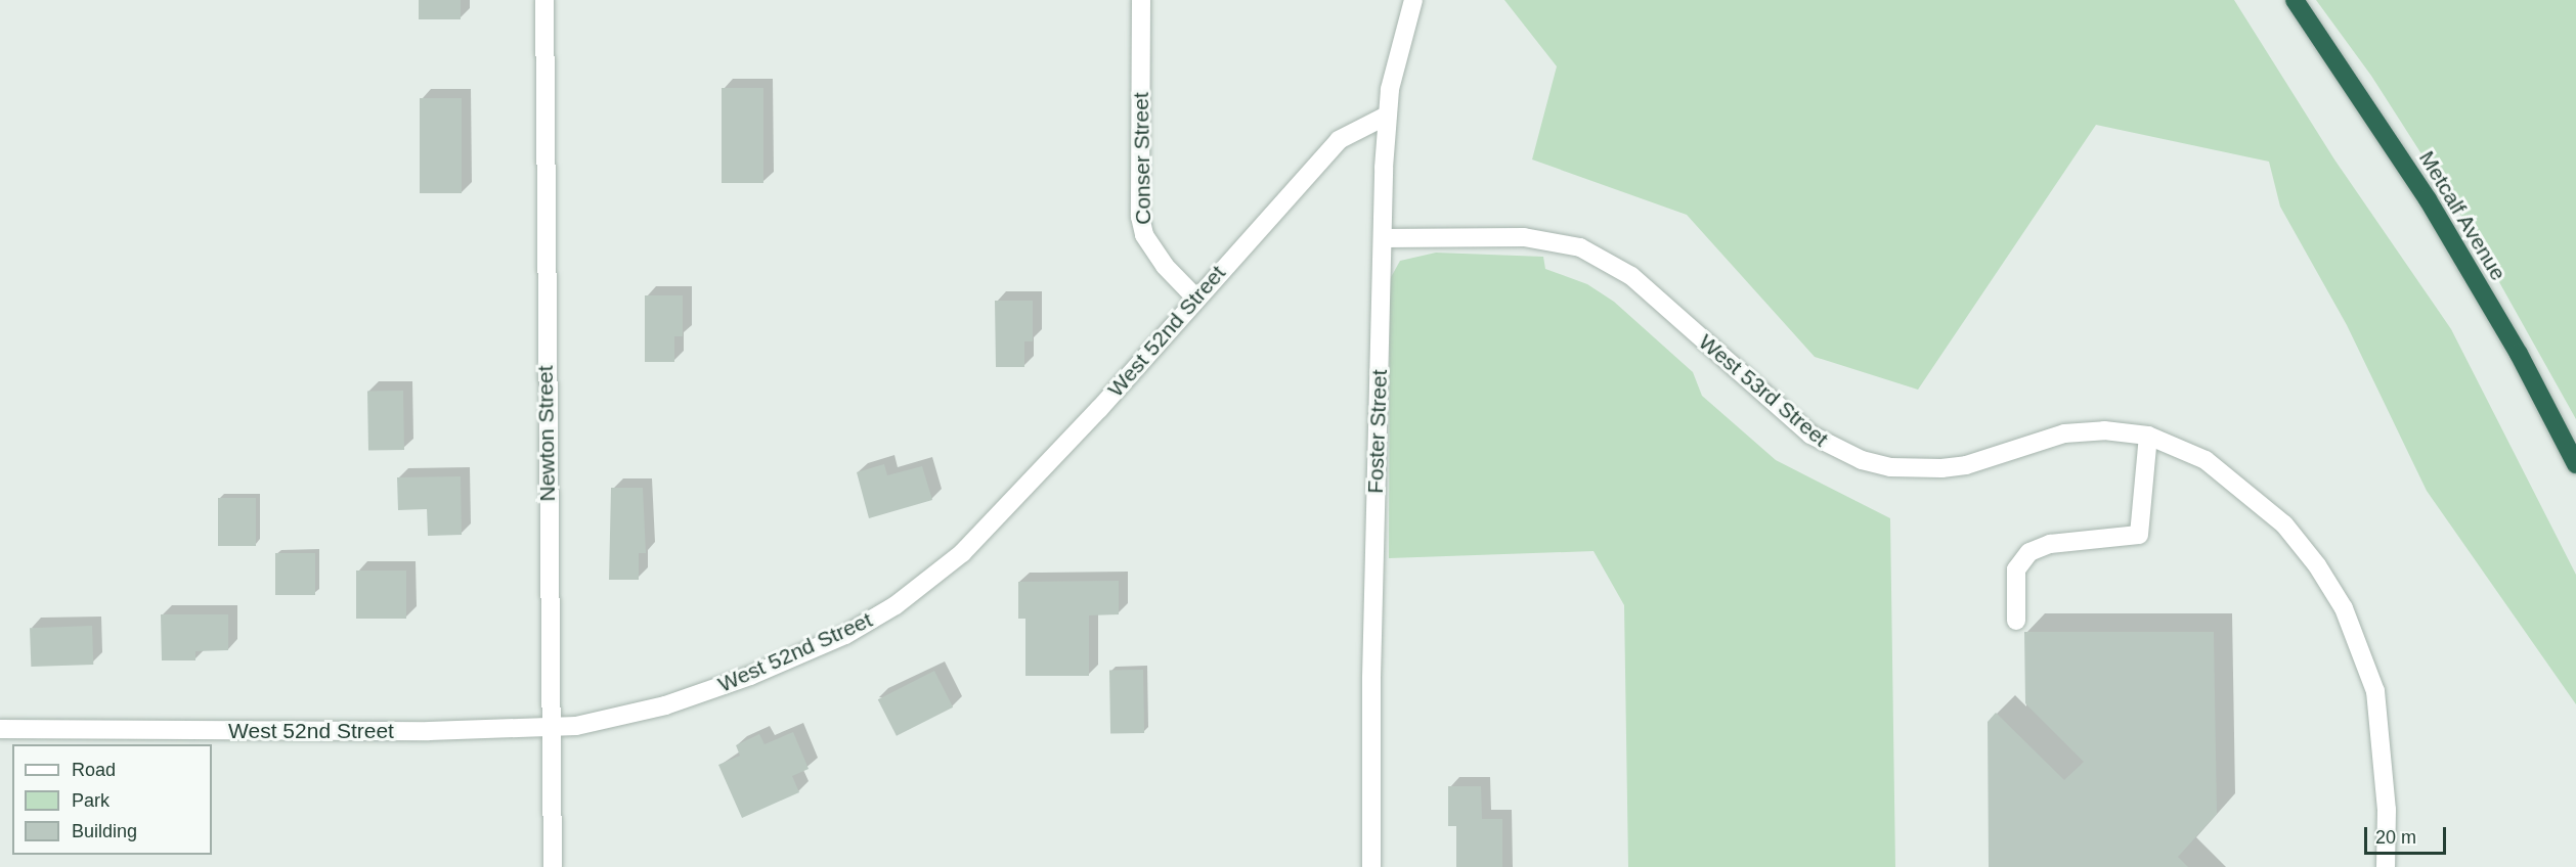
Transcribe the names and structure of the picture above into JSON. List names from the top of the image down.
{
  "streets": {
    "highway": ["Metcalf Avenue"],
    "street": [
      "Conser Street",
      "West 52nd Street",
      "West 53rd Street",
      "Foster Street",
      "Newton Street"
    ]
  },
  "crossings": [
    ["Conser Street", "West 52nd Street"],
    ["West 52nd Street", "Foster Street"],
    ["West 52nd Street", "Newton Street"],
    ["West 53rd Street", "Foster Street"]
  ],
  "legend": ["Road", "Park", "Building"],
  "scale_bar": "20 m"
}
